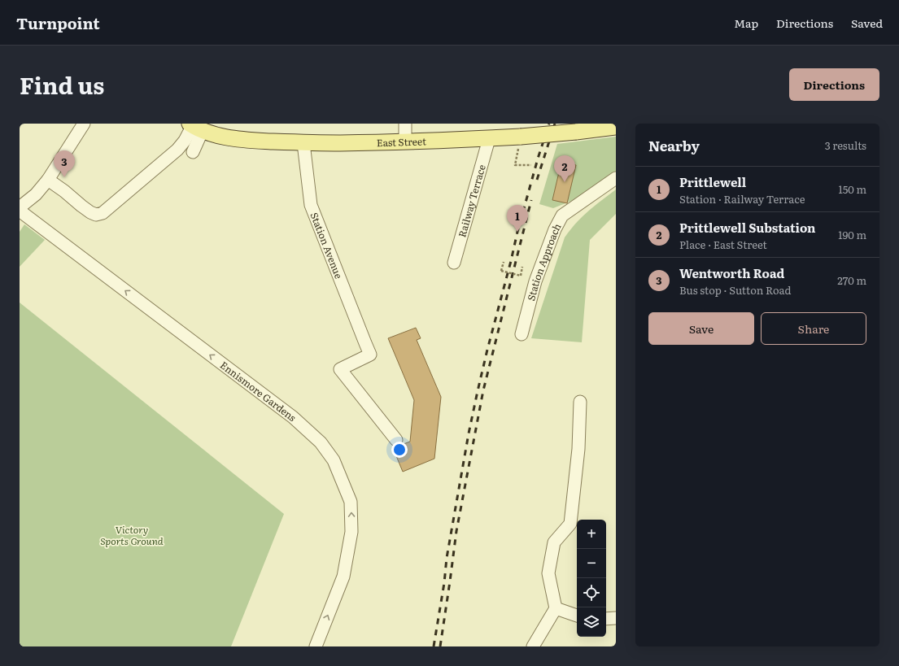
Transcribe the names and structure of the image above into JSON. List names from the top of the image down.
{
  "streets": {
    "main road": ["East Street"],
    "street": [
      "Railway Terrace",
      "Station Avenue",
      "Station Approach",
      "Ennismore Gardens"
    ]
  },
  "crossings": [
    ["East Street", "Railway Terrace"],
    ["East Street", "Station Avenue"]
  ],
  "one_way": ["Ennismore Gardens"],
  "parks": ["Victory Sports Ground"],
  "page": {
    "header": "Turnpoint",
    "nav": ["Map", "Directions", "Saved"],
    "title": "Find us",
    "buttons": [
      "Directions",
      ["Save", "Share"]
    ],
    "heading": ["Nearby", "3 results"],
    "pins": ["3", "2", "1"],
    "list": [
      {
        "mark": "1",
        "name": "Prittlewell",
        "note": "Station · Railway Terrace",
        "value": "150 m"
      },
      {
        "mark": "2",
        "name": "Prittlewell Substation",
        "note": "Place · East Street",
        "value": "190 m"
      },
      {
        "mark": "3",
        "name": "Wentworth Road",
        "note": "Bus stop · Sutton Road",
        "value": "270 m"
      }
    ],
    "map_buttons": ["+", "−"]
  }
}
